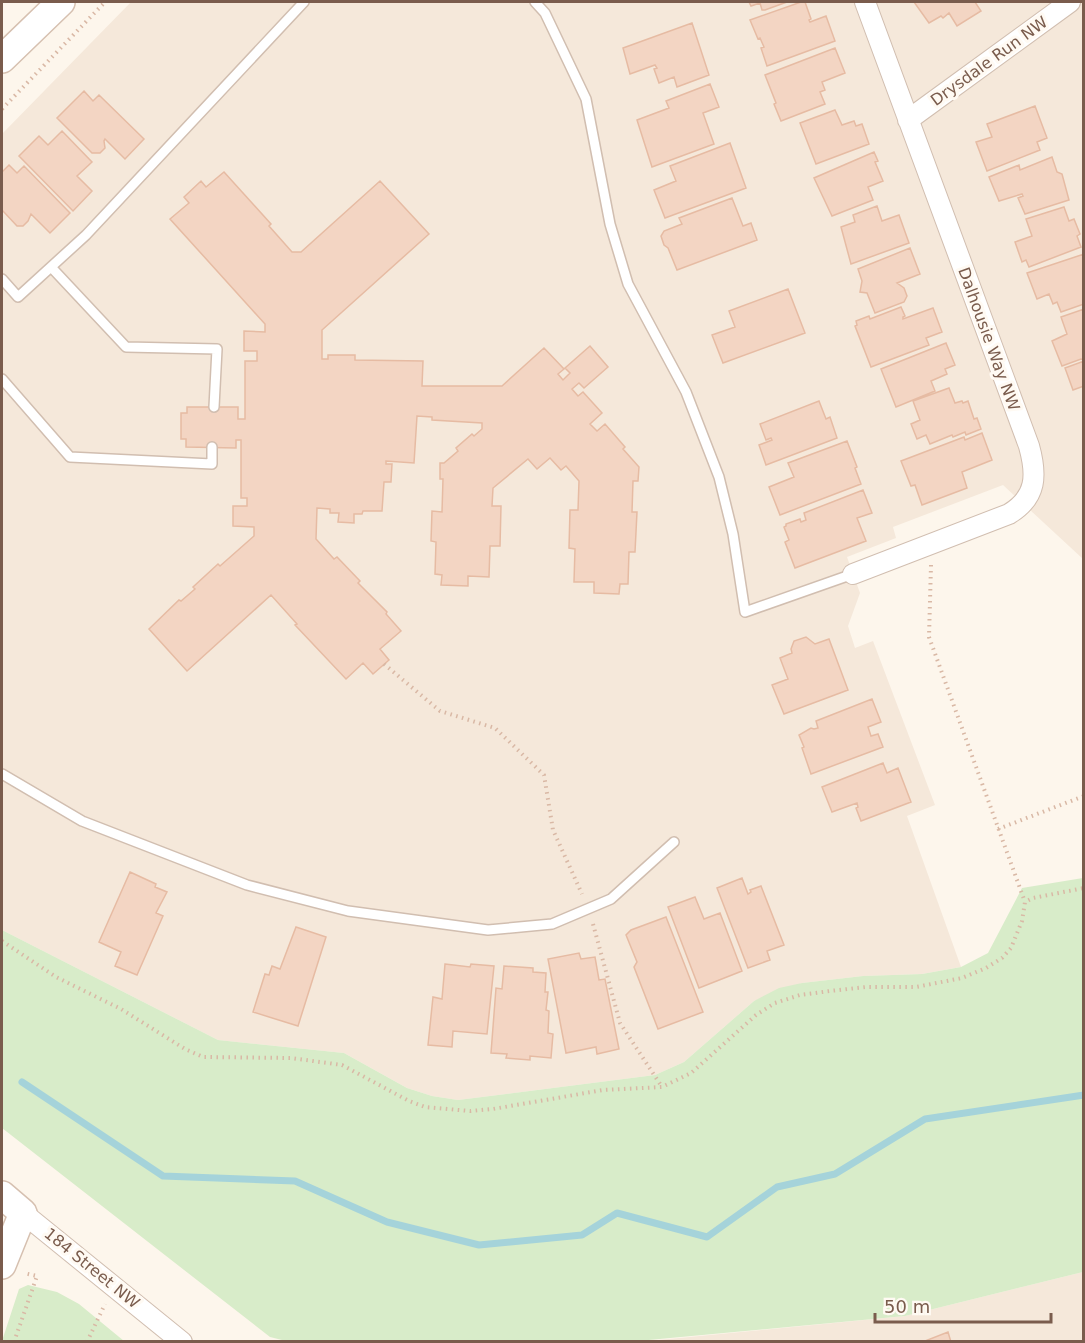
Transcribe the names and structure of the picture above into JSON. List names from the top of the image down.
{
  "streets": {
    "street": ["Drysdale Run NW", "Dalhousie Way NW", "184 Street NW"]
  },
  "crossings": [
    ["Drysdale Run NW", "Dalhousie Way NW"]
  ],
  "scale_bar": "50 m"
}
